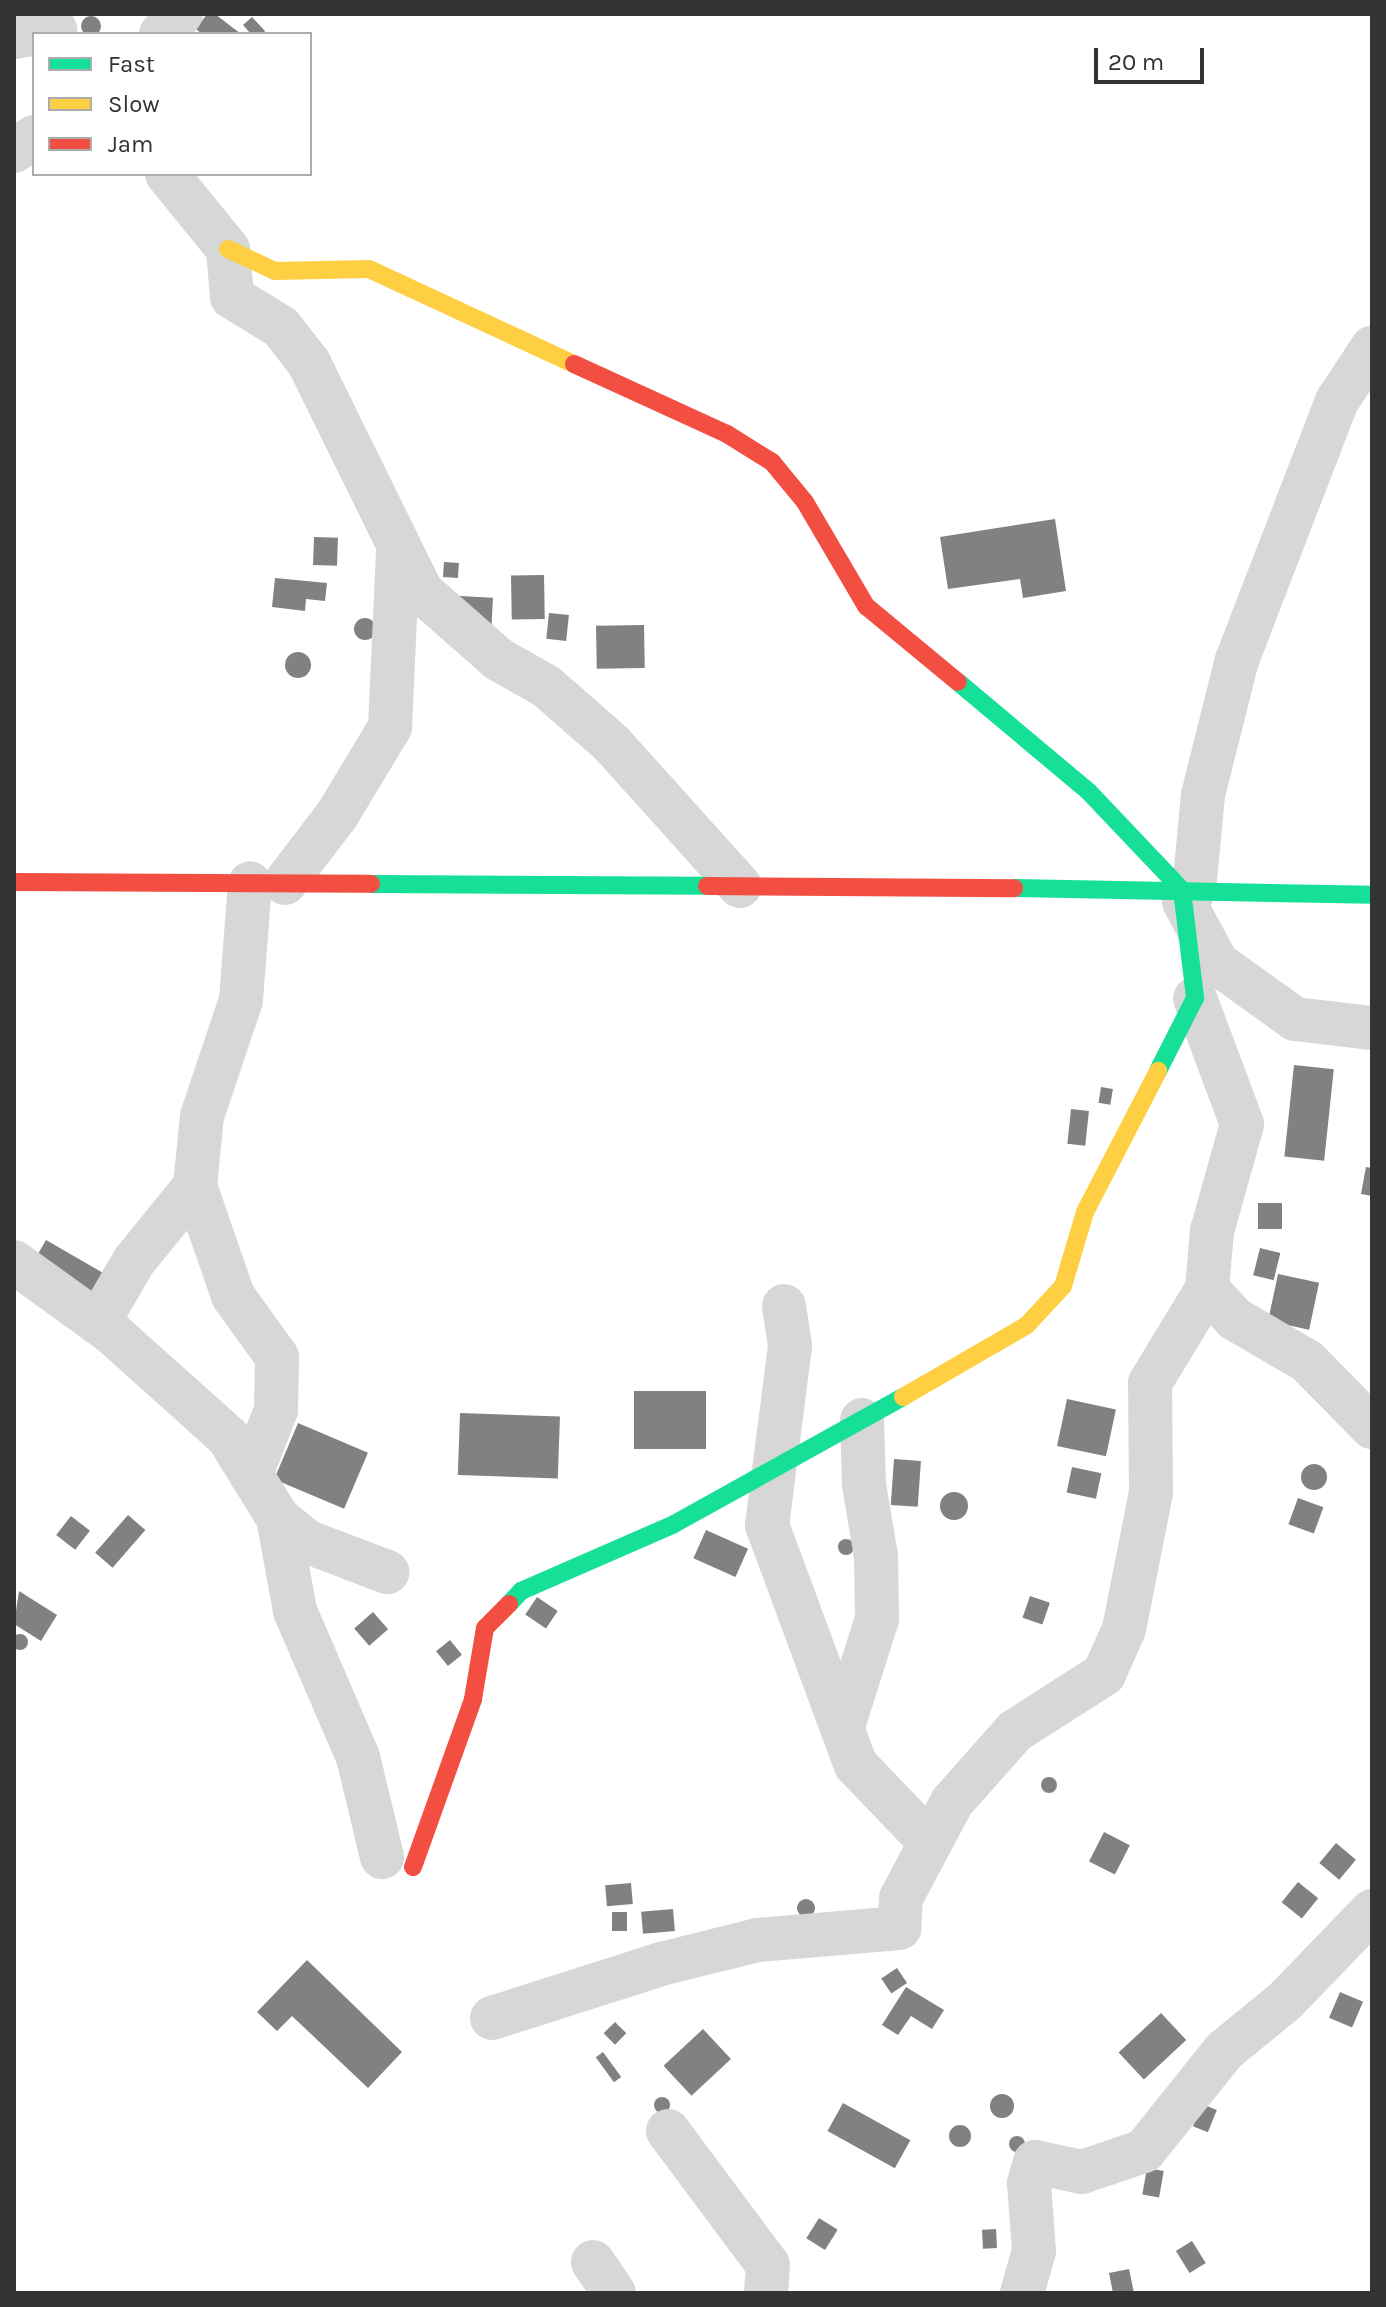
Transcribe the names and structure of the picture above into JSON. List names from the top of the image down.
{
  "legend": ["Fast", "Slow", "Jam"],
  "scale_bar": "20 m"
}
